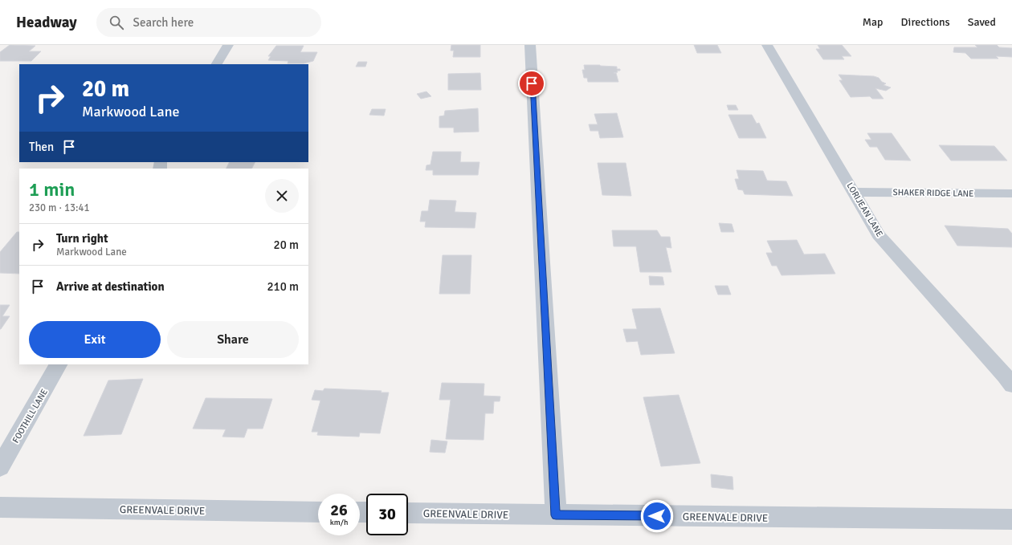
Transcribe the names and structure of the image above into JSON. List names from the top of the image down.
{
  "streets": {
    "street": [
      "SHAKER RIDGE LANE",
      "LORIJEAN LANE",
      "FOOTHILL LANE",
      "GREENVALE DRIVE"
    ]
  },
  "crossings": [
    ["SHAKER RIDGE LANE", "LORIJEAN LANE"]
  ],
  "page": {
    "header": "Headway",
    "search": "Search here",
    "nav": ["Map", "Directions", "Saved"],
    "turn": ["20 m", "Markwood Lane"],
    "then": "Then",
    "heading": ["1 min", "230 m · 13:41"],
    "list": [
      {
        "name": "Turn right",
        "note": "Markwood Lane",
        "value": "20 m"
      },
      {
        "name": "Arrive at destination",
        "value": "210 m"
      }
    ],
    "buttons": ["Exit", "Share"],
    "speed": "26 km/h",
    "limit": "30"
  }
}
